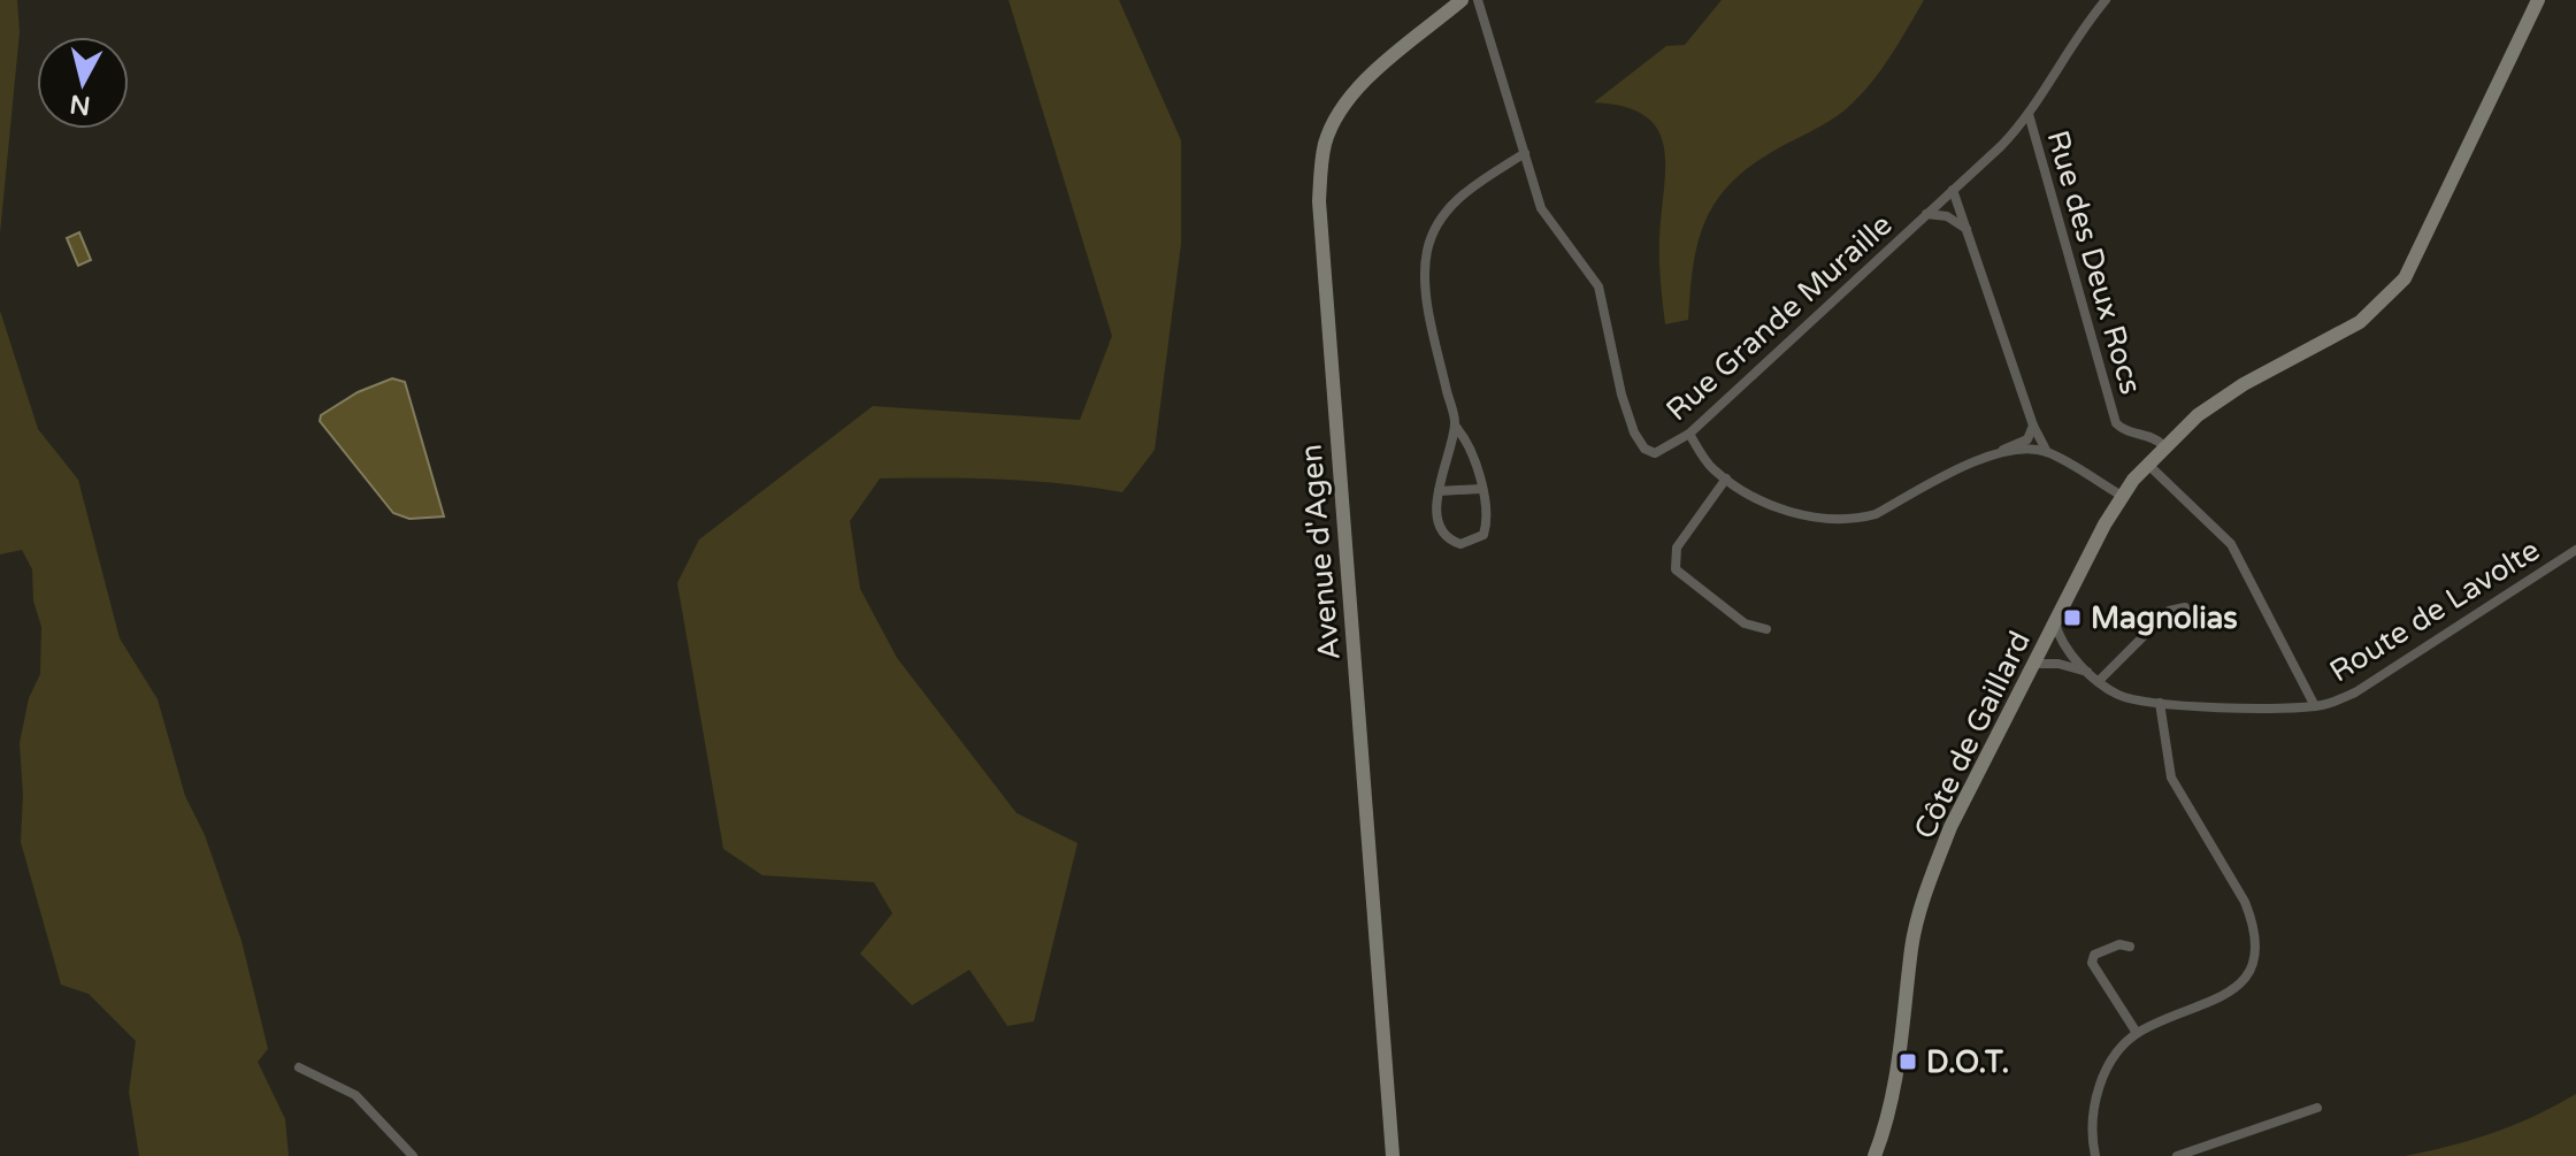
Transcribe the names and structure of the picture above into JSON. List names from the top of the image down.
{
  "streets": {
    "street": [
      "Rue des Deux Rocs",
      "Rue Grande Muraille",
      "Avenue d'Agen",
      "Route de Lavolte",
      "Côte de Gaillard"
    ]
  },
  "crossings": [
    ["Rue des Deux Rocs", "Rue Grande Muraille"],
    ["Rue des Deux Rocs", "Côte de Gaillard"]
  ],
  "places": {
    "transit": ["Magnolias", "D.O.T."]
  },
  "north": "bottom"
}
